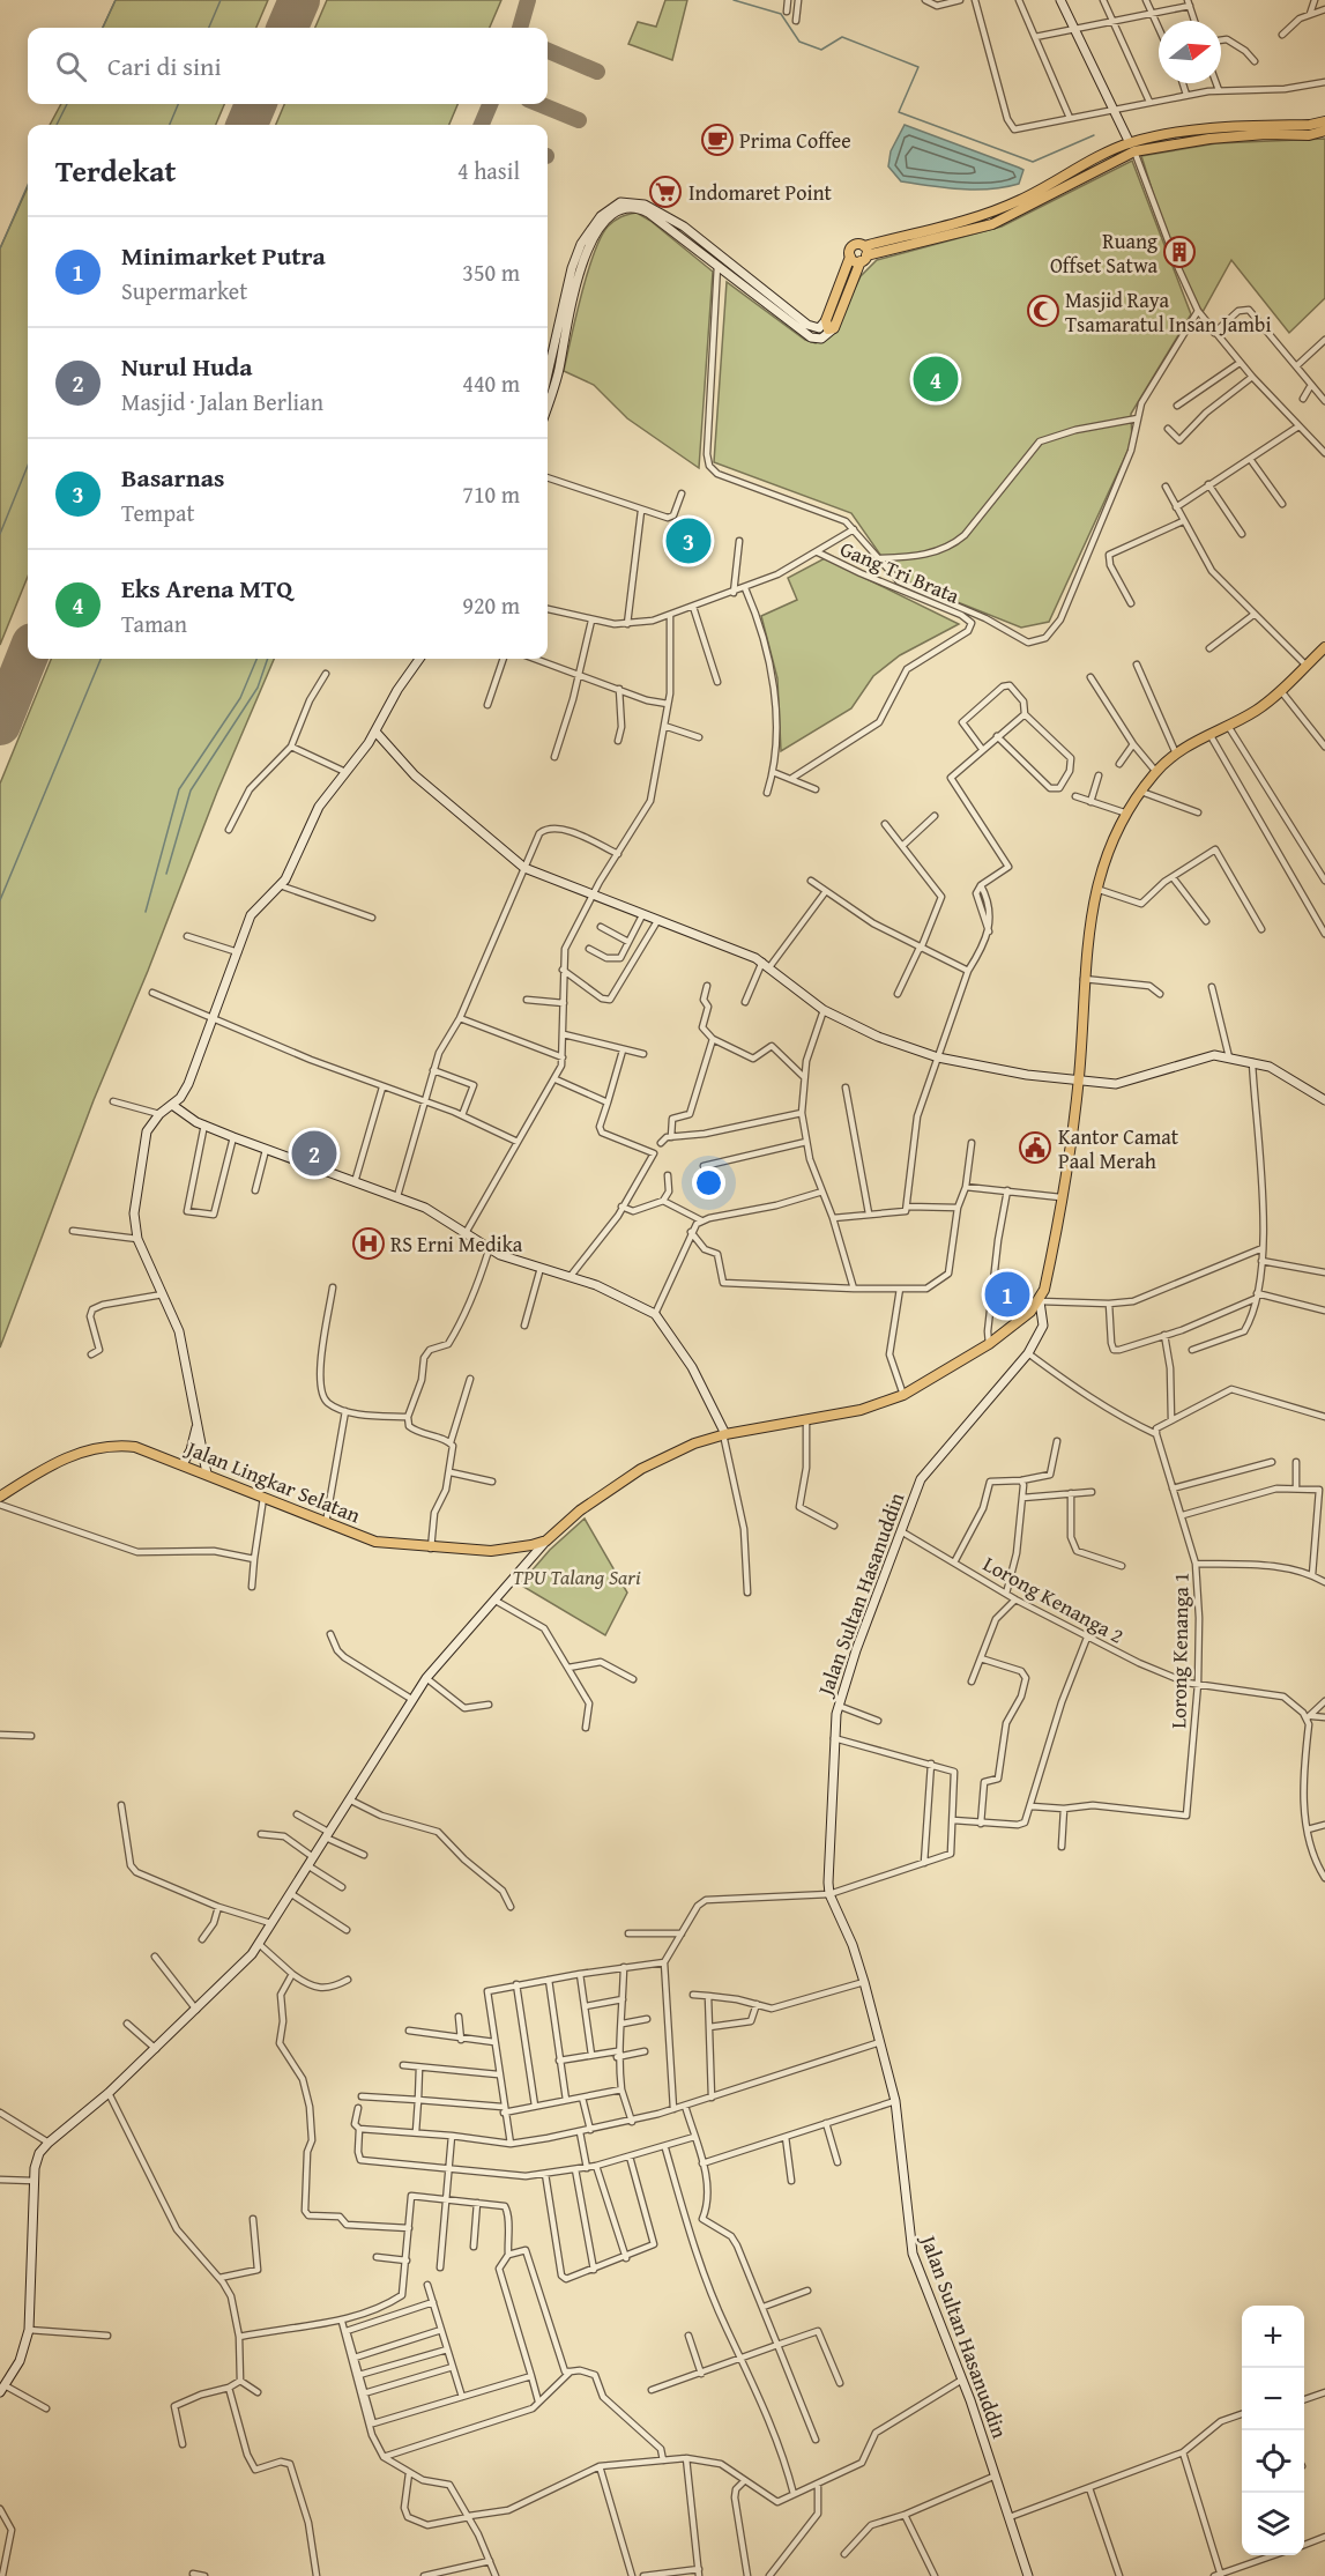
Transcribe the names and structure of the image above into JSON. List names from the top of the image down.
{
  "streets": {
    "highway": ["Jalan Lingkar Selatan"],
    "street": [
      "Gang Tri Brata",
      "Jalan Sultan Hasanuddin",
      "Lorong Kenanga 2",
      "Lorong Kenanga 1"
    ]
  },
  "crossings": [
    ["Jalan Sultan Hasanuddin", "Lorong Kenanga 2"],
    ["Lorong Kenanga 2", "Lorong Kenanga 1"]
  ],
  "parks": ["TPU Talang Sari"],
  "places": {
    "cafe": ["Prima Coffee"],
    "supermarket": ["Indomaret Point"],
    "building": ["Ruang Offset Satwa"],
    "mosque": ["Masjid Raya Tsamaratul Insan Jambi"],
    "public building": ["Kantor Camat Paal Merah"],
    "hospital": ["RS Erni Medika"]
  },
  "north": "right",
  "page": {
    "search": "Cari di sini",
    "heading": ["Terdekat", "4 hasil"],
    "list": [
      {
        "mark": "1",
        "name": "Minimarket Putra",
        "note": "Supermarket",
        "value": "350 m"
      },
      {
        "mark": "2",
        "name": "Nurul Huda",
        "note": "Masjid · Jalan Berlian",
        "value": "440 m"
      },
      {
        "mark": "3",
        "name": "Basarnas",
        "note": "Tempat",
        "value": "710 m"
      },
      {
        "mark": "4",
        "name": "Eks Arena MTQ",
        "note": "Taman",
        "value": "920 m"
      }
    ],
    "pins": [
      "4",
      "3",
      "2",
      "1"
    ],
    "map_buttons": ["+", "−"]
  }
}
